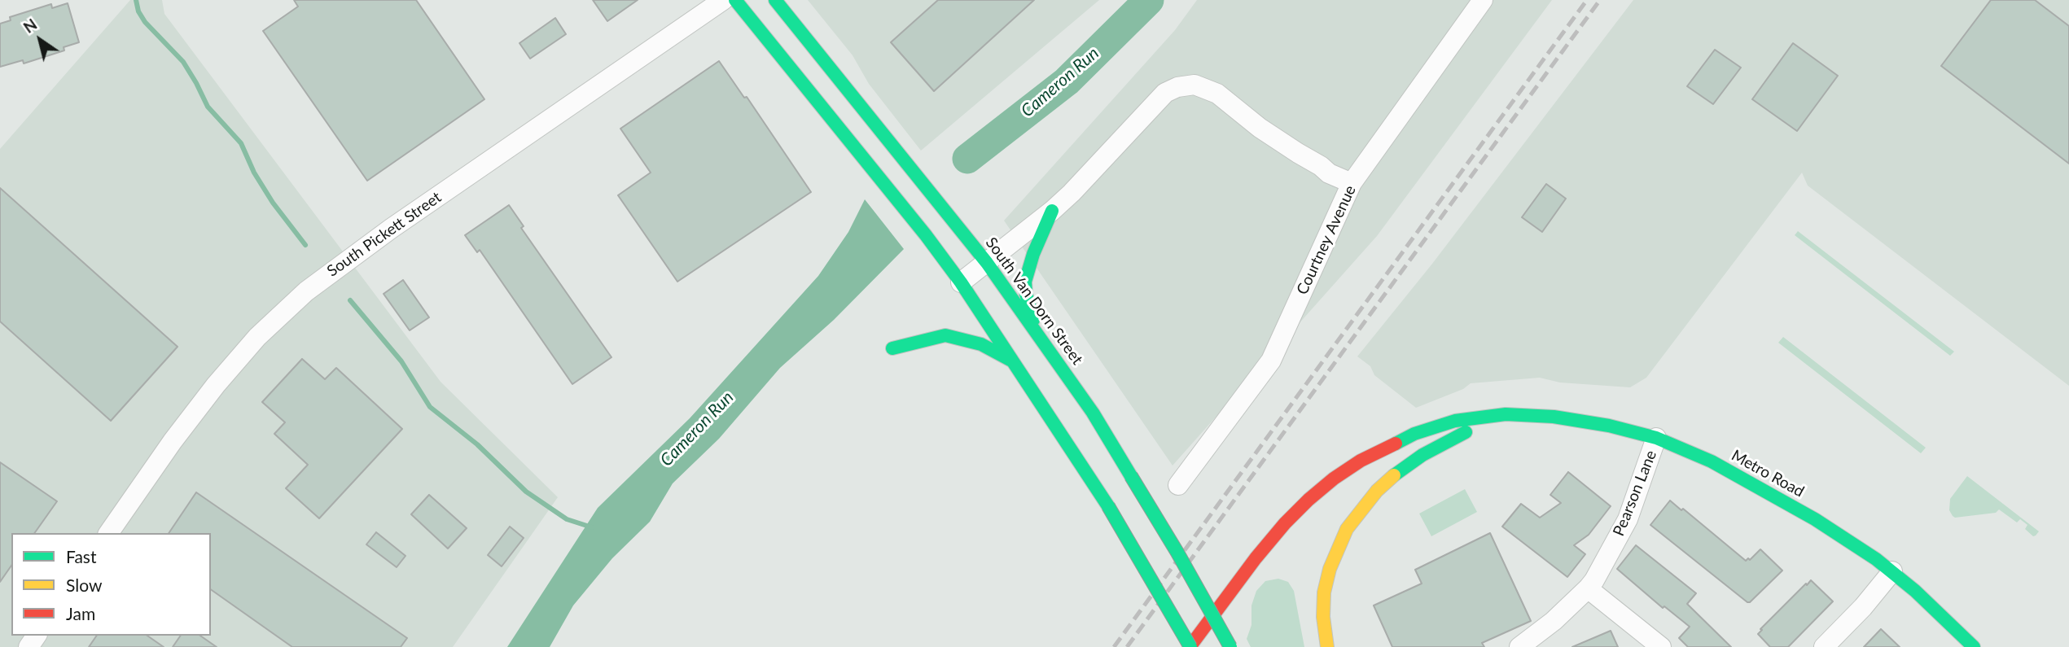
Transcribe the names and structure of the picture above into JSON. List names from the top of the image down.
{
  "streets": {
    "main road": ["South Van Dorn Street", "Metro Road"],
    "street": ["South Pickett Street", "Courtney Avenue", "Pearson Lane"]
  },
  "crossings": [
    ["Metro Road", "Pearson Lane"]
  ],
  "water": ["Cameron Run"],
  "legend": ["Fast", "Slow", "Jam"],
  "north": "top left"
}
